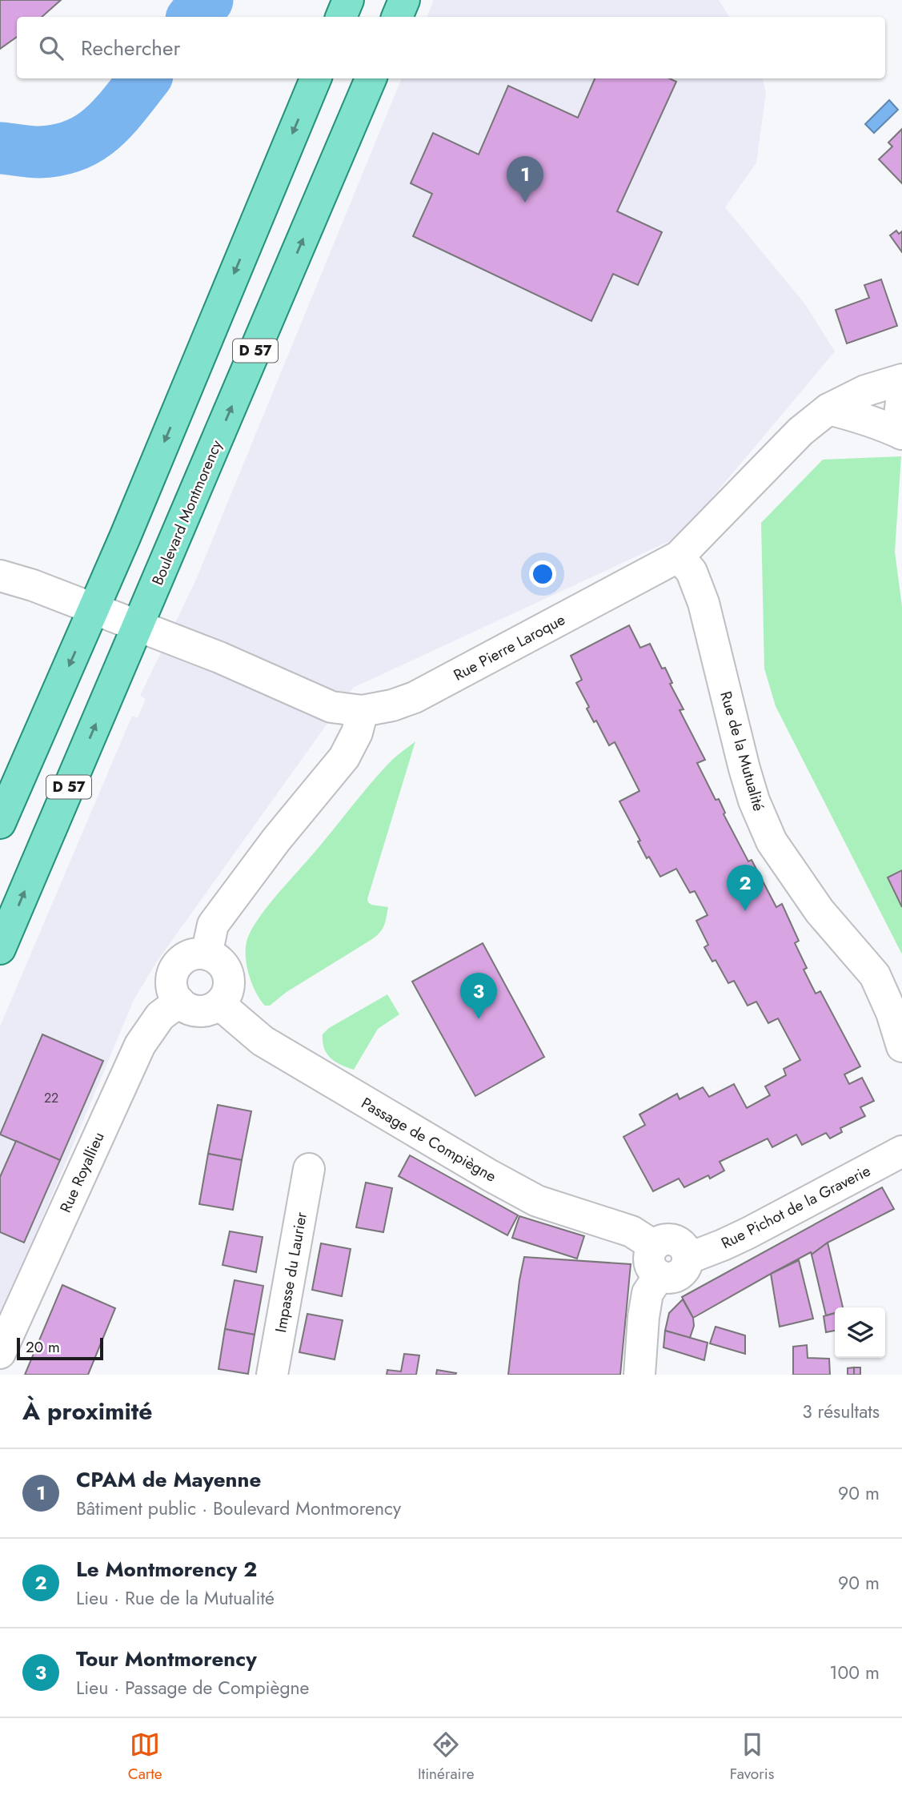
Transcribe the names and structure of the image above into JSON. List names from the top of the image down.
{
  "streets": {
    "main road": ["D 57", "Boulevard Montmorency"],
    "street": [
      "Rue Pierre Laroque",
      "Rue de la Mutualité",
      "Passage de Compiègne",
      "Rue Royallieu",
      "Rue Pichot de la Graverie",
      "Impasse du Laurier"
    ]
  },
  "crossings": [
    ["Boulevard Montmorency", "Rue Pierre Laroque"],
    ["Rue Pierre Laroque", "Rue de la Mutualité"],
    ["Passage de Compiègne", "Rue Royallieu"],
    ["Passage de Compiègne", "Rue Pichot de la Graverie"]
  ],
  "house_numbers": ["22"],
  "scale_bar": "20 m",
  "page": {
    "search": "Rechercher",
    "pins": ["1", "2", "3"],
    "scale": "20 m",
    "heading": ["À proximité", "3 résultats"],
    "list": [
      {
        "mark": "1",
        "name": "CPAM de Mayenne",
        "note": "Bâtiment public · Boulevard Montmorency",
        "value": "90 m"
      },
      {
        "mark": "2",
        "name": "Le Montmorency 2",
        "note": "Lieu · Rue de la Mutualité",
        "value": "90 m"
      },
      {
        "mark": "3",
        "name": "Tour Montmorency",
        "note": "Lieu · Passage de Compiègne",
        "value": "100 m"
      }
    ],
    "nav": ["Carte", "Itinéraire", "Favoris"]
  }
}
